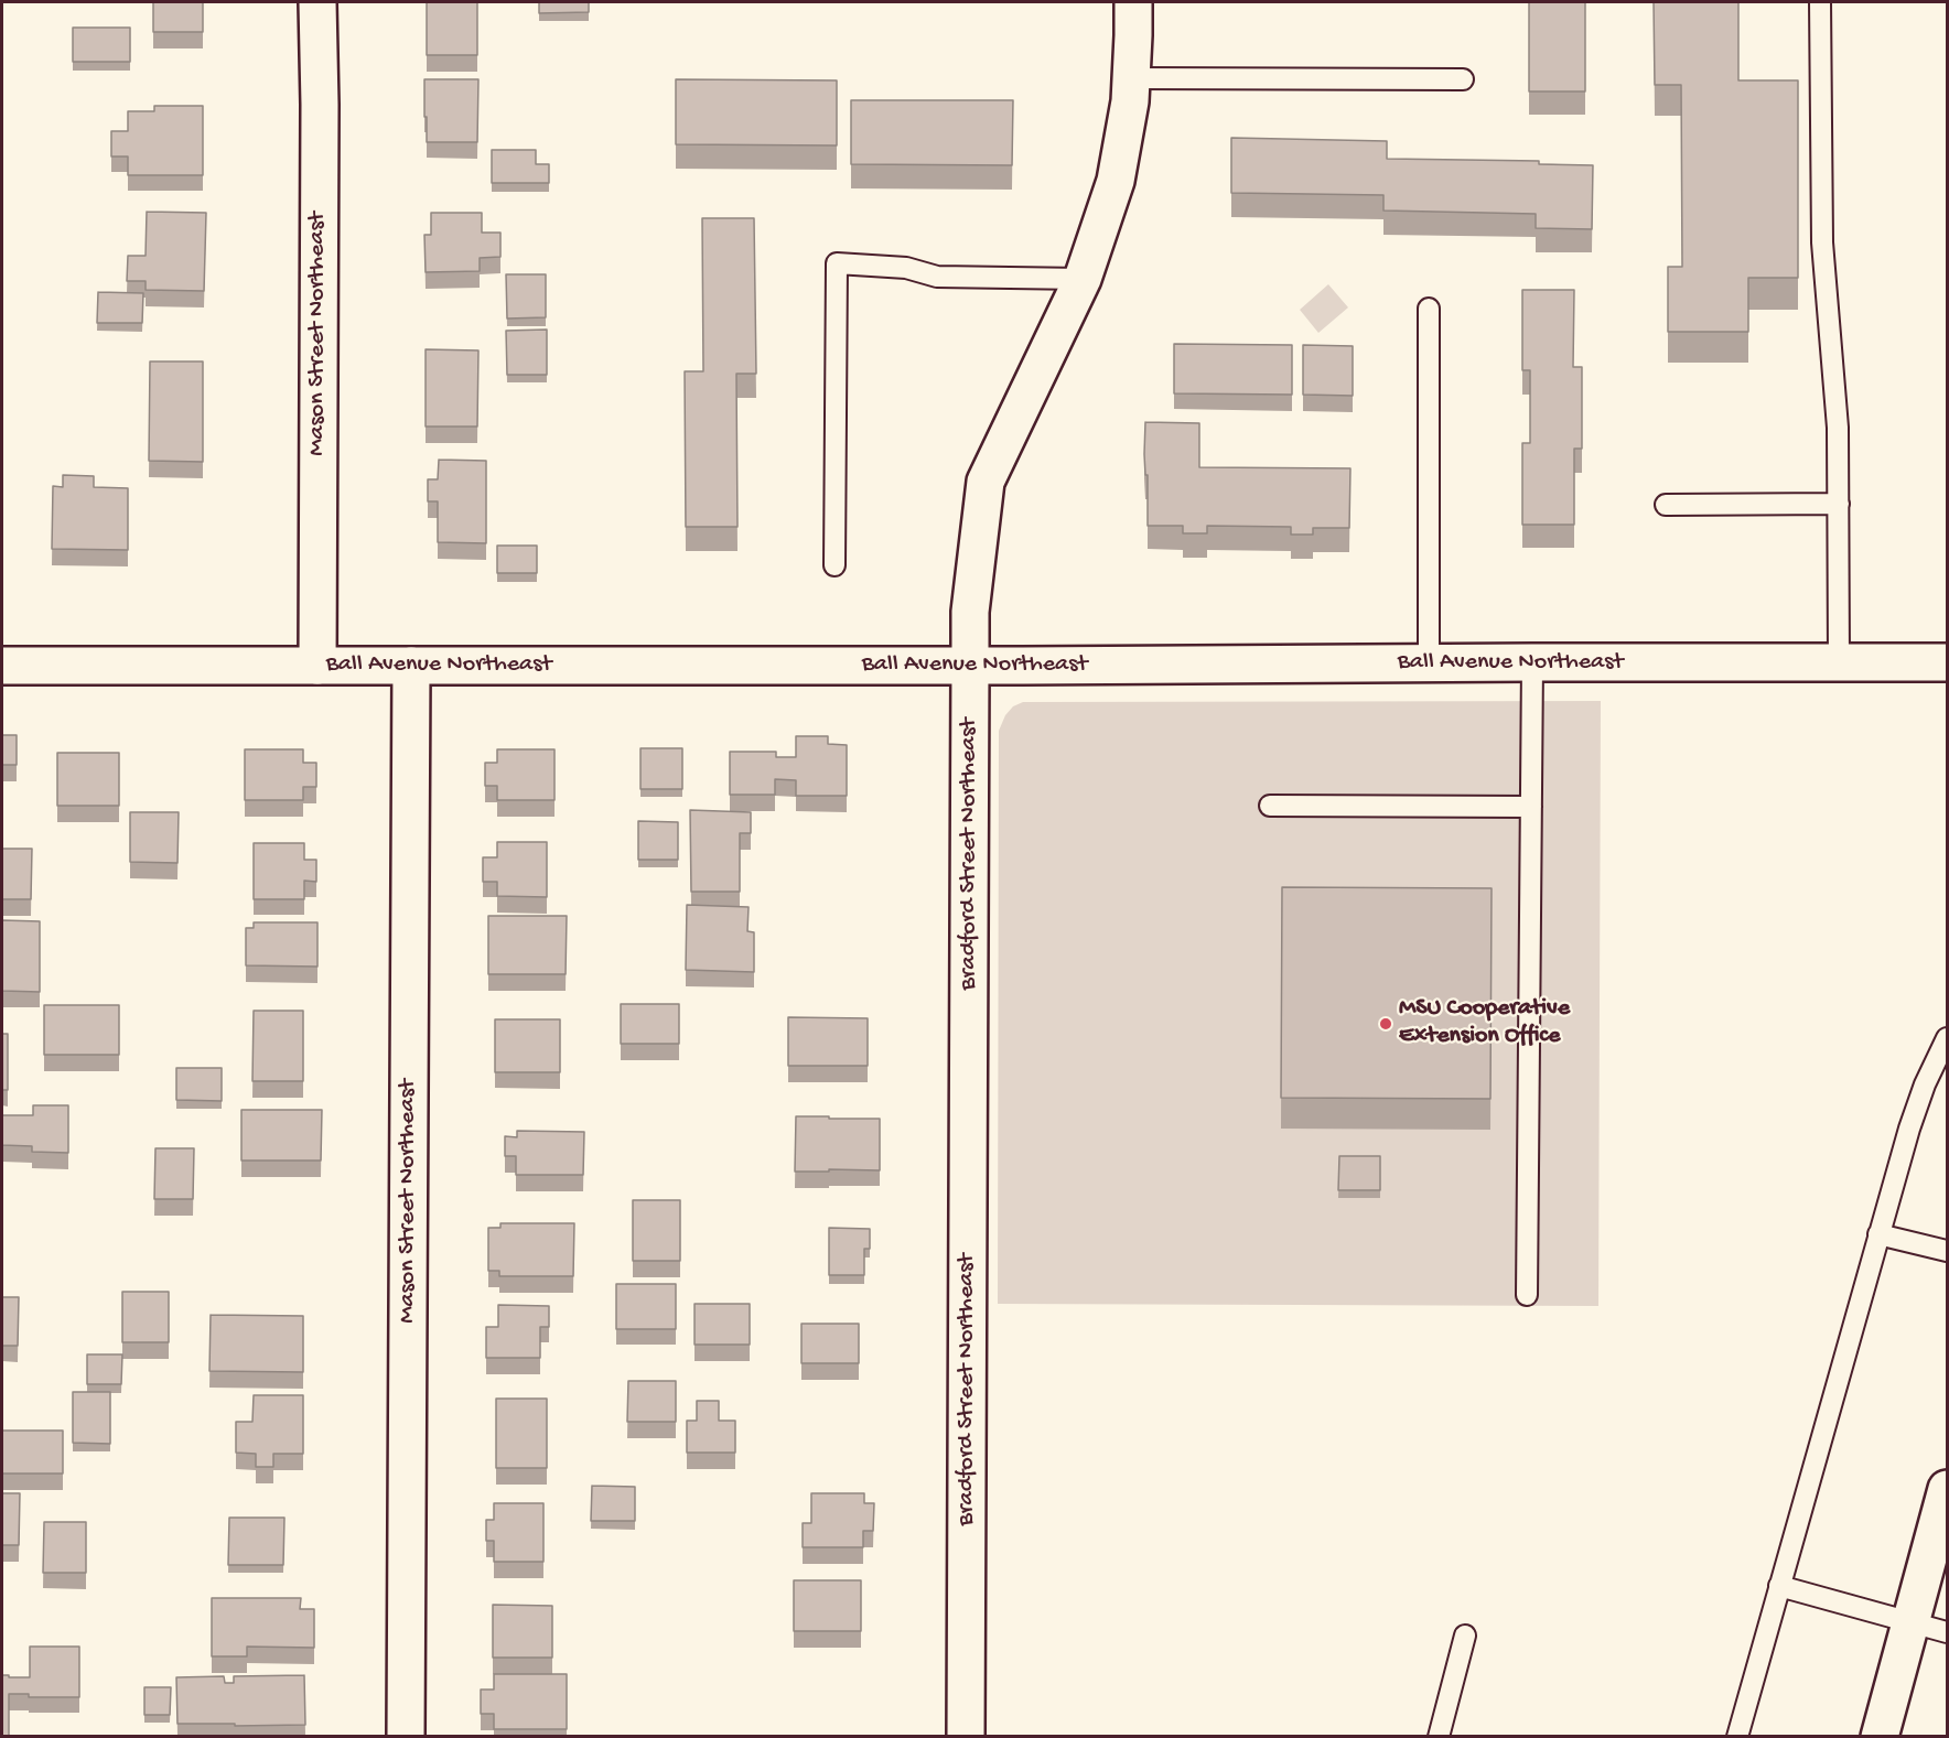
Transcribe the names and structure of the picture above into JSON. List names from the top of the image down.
{
  "streets": {
    "street": ["Mason Street Northeast", "Ball Avenue Northeast", "Bradford Street Northeast"]
  },
  "crossings": [
    ["Mason Street Northeast", "Ball Avenue Northeast"],
    ["Ball Avenue Northeast", "Bradford Street Northeast"]
  ],
  "places": ["MSU Cooperative Extension Office"]
}
